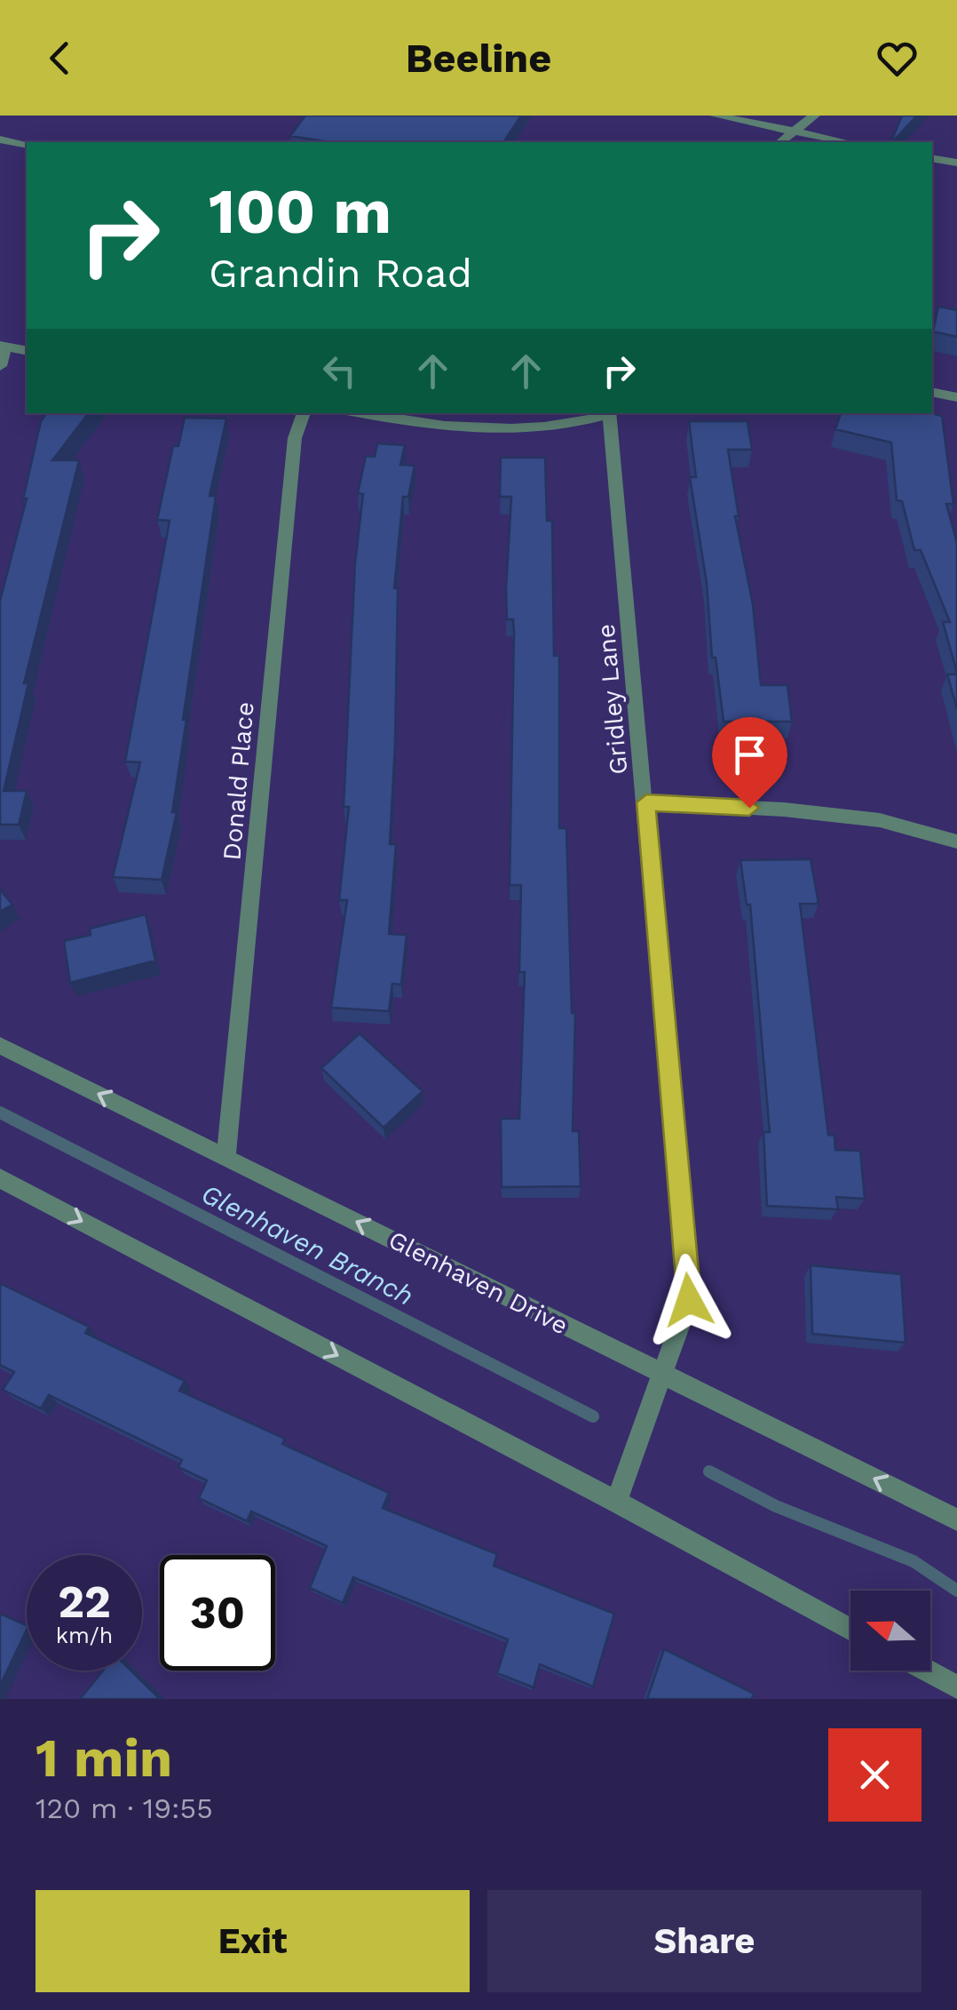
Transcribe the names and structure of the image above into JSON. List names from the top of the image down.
{
  "streets": {
    "street": ["Gridley Lane", "Donald Place", "Glenhaven Drive"]
  },
  "crossings": [
    ["Gridley Lane", "Glenhaven Drive"],
    ["Donald Place", "Glenhaven Drive"]
  ],
  "water": ["Glenhaven Branch"],
  "north": "left",
  "page": {
    "header": "Beeline",
    "turn": ["100 m", "Grandin Road"],
    "speed": "22 km/h",
    "limit": "30",
    "heading": ["1 min", "120 m · 19:55"],
    "buttons": ["Exit", "Share"]
  }
}
